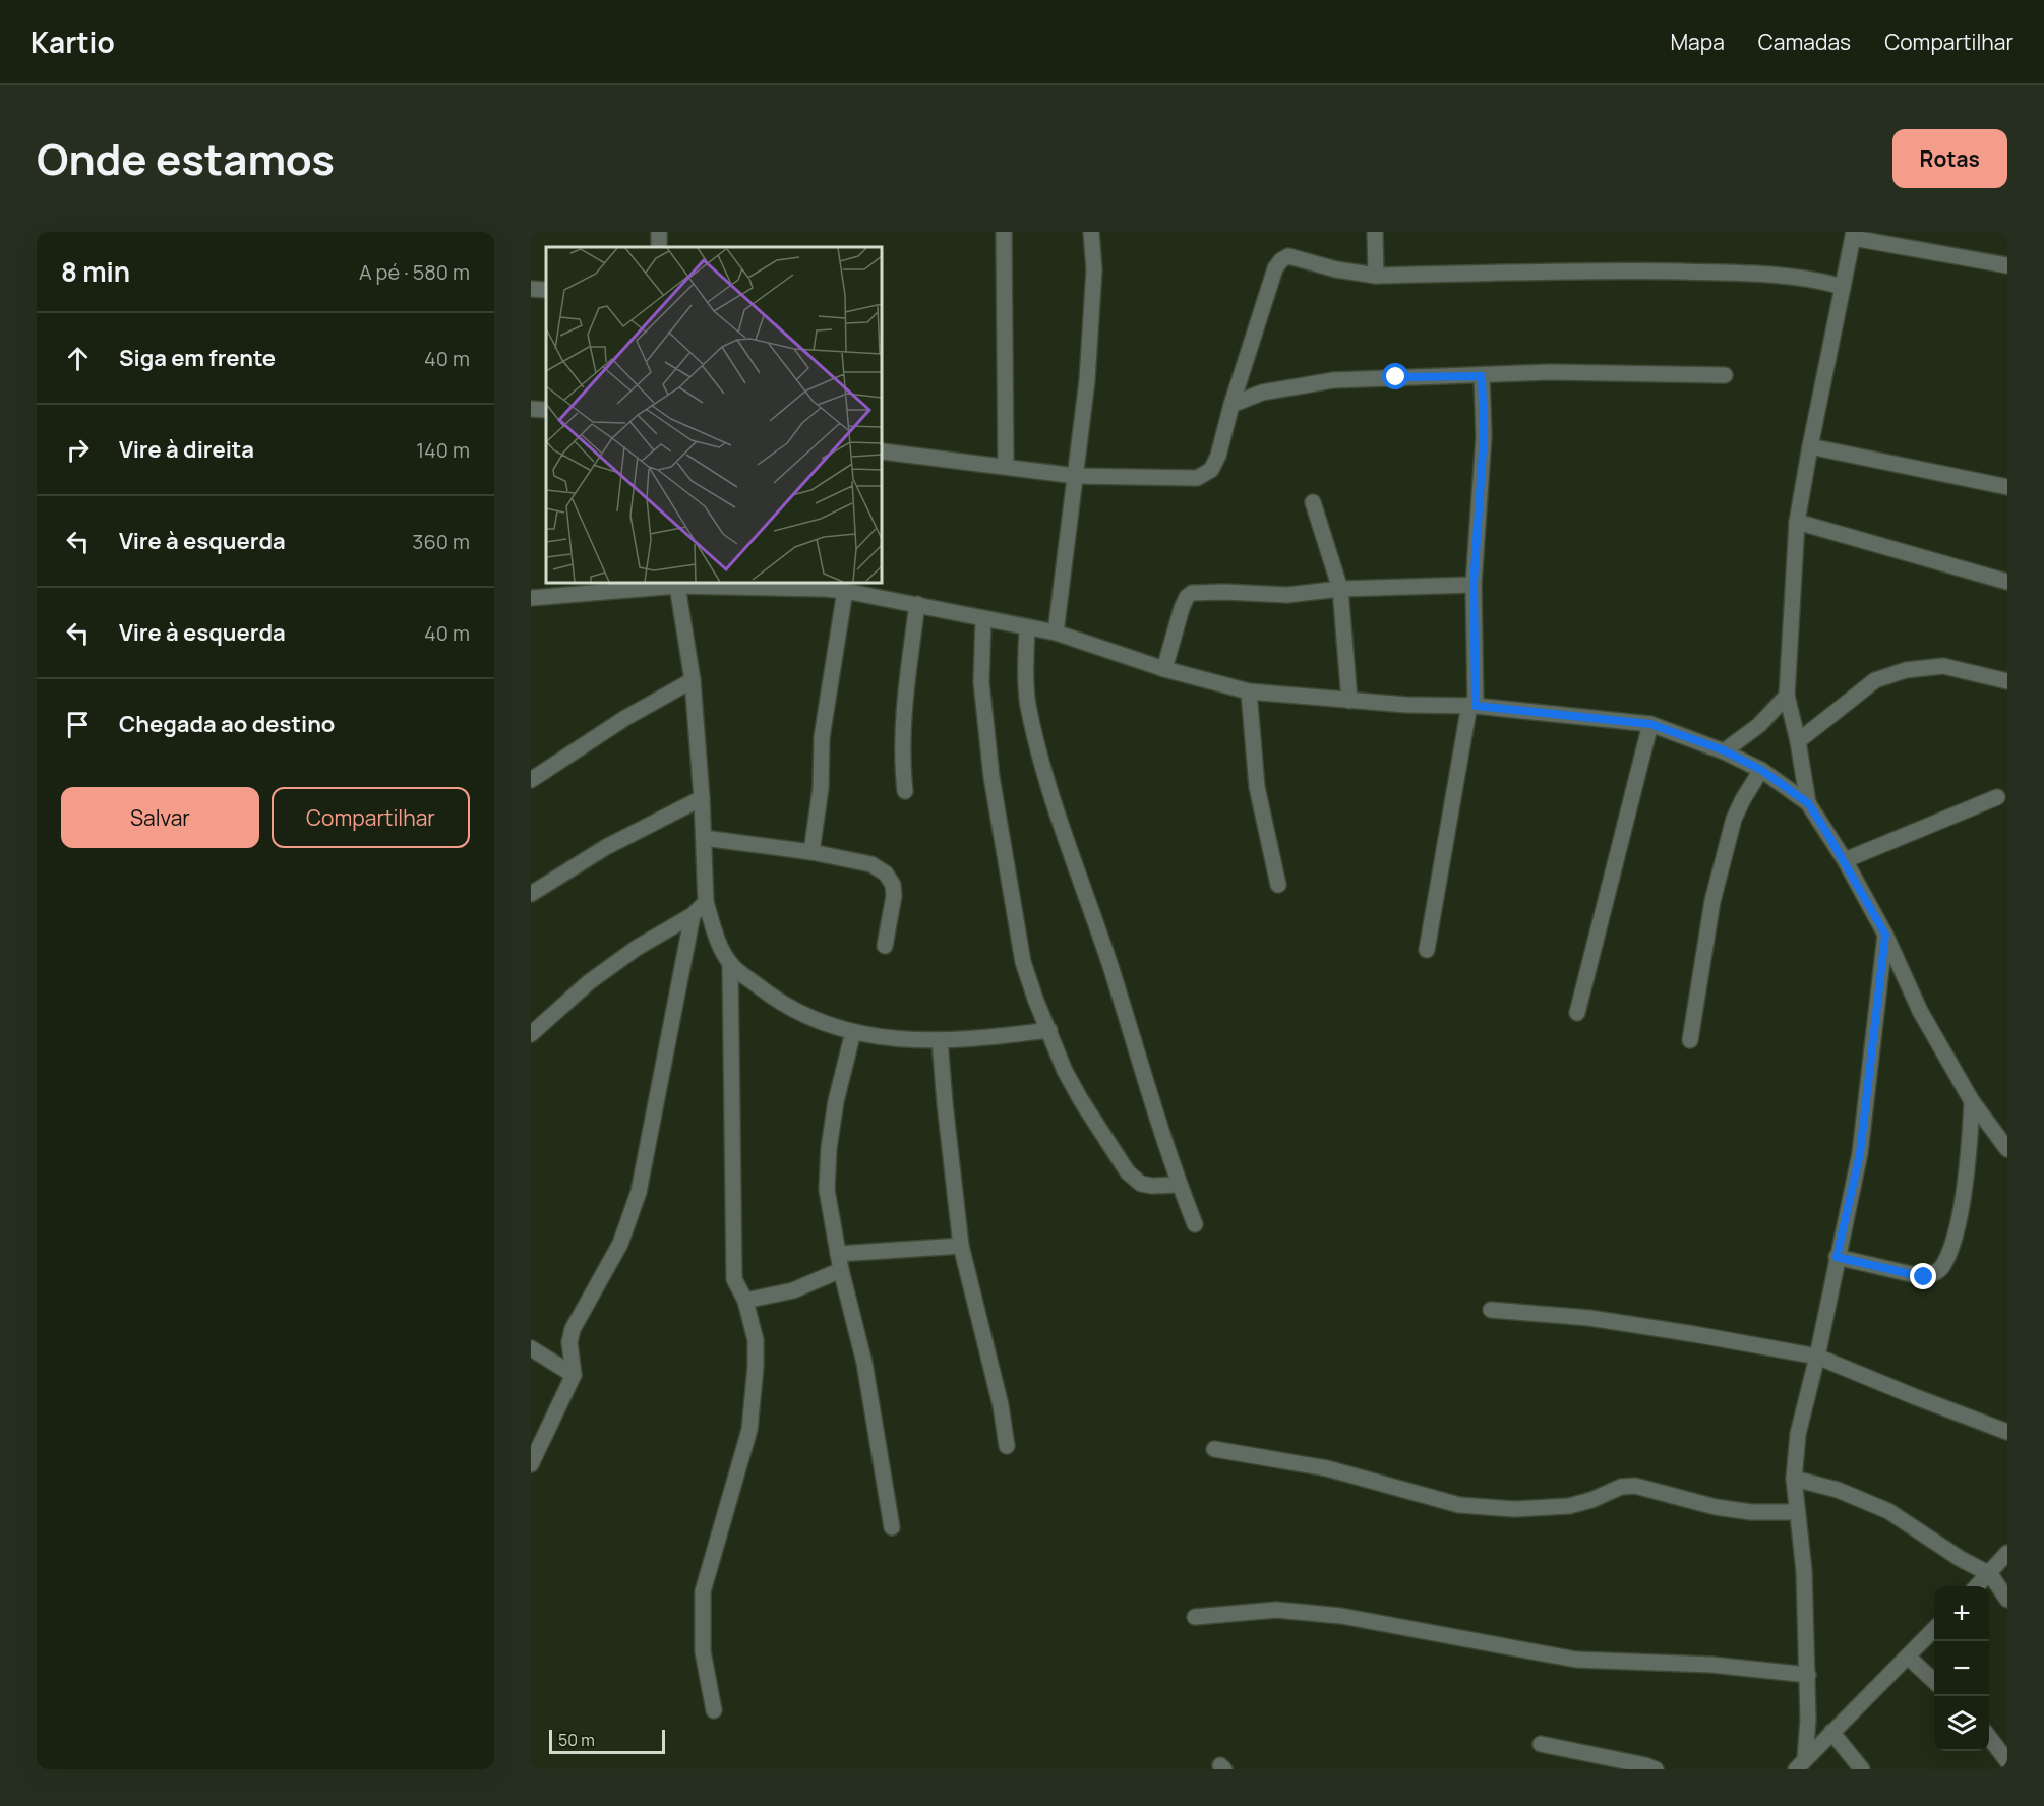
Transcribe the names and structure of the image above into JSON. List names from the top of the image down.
{
  "scale_bar": "50 m",
  "page": {
    "header": "Kartio",
    "nav": ["Mapa", "Camadas", "Compartilhar"],
    "title": "Onde estamos",
    "buttons": [
      "Rotas",
      ["Salvar", "Compartilhar"]
    ],
    "heading": ["8 min", "A pé · 580 m"],
    "list": [
      ["Siga em frente", "40 m"],
      ["Vire à direita", "140 m"],
      ["Vire à esquerda", "360 m"],
      ["Vire à esquerda", "40 m"],
      "Chegada ao destino"
    ],
    "map_buttons": ["+", "−"],
    "scale": "50 m"
  }
}
